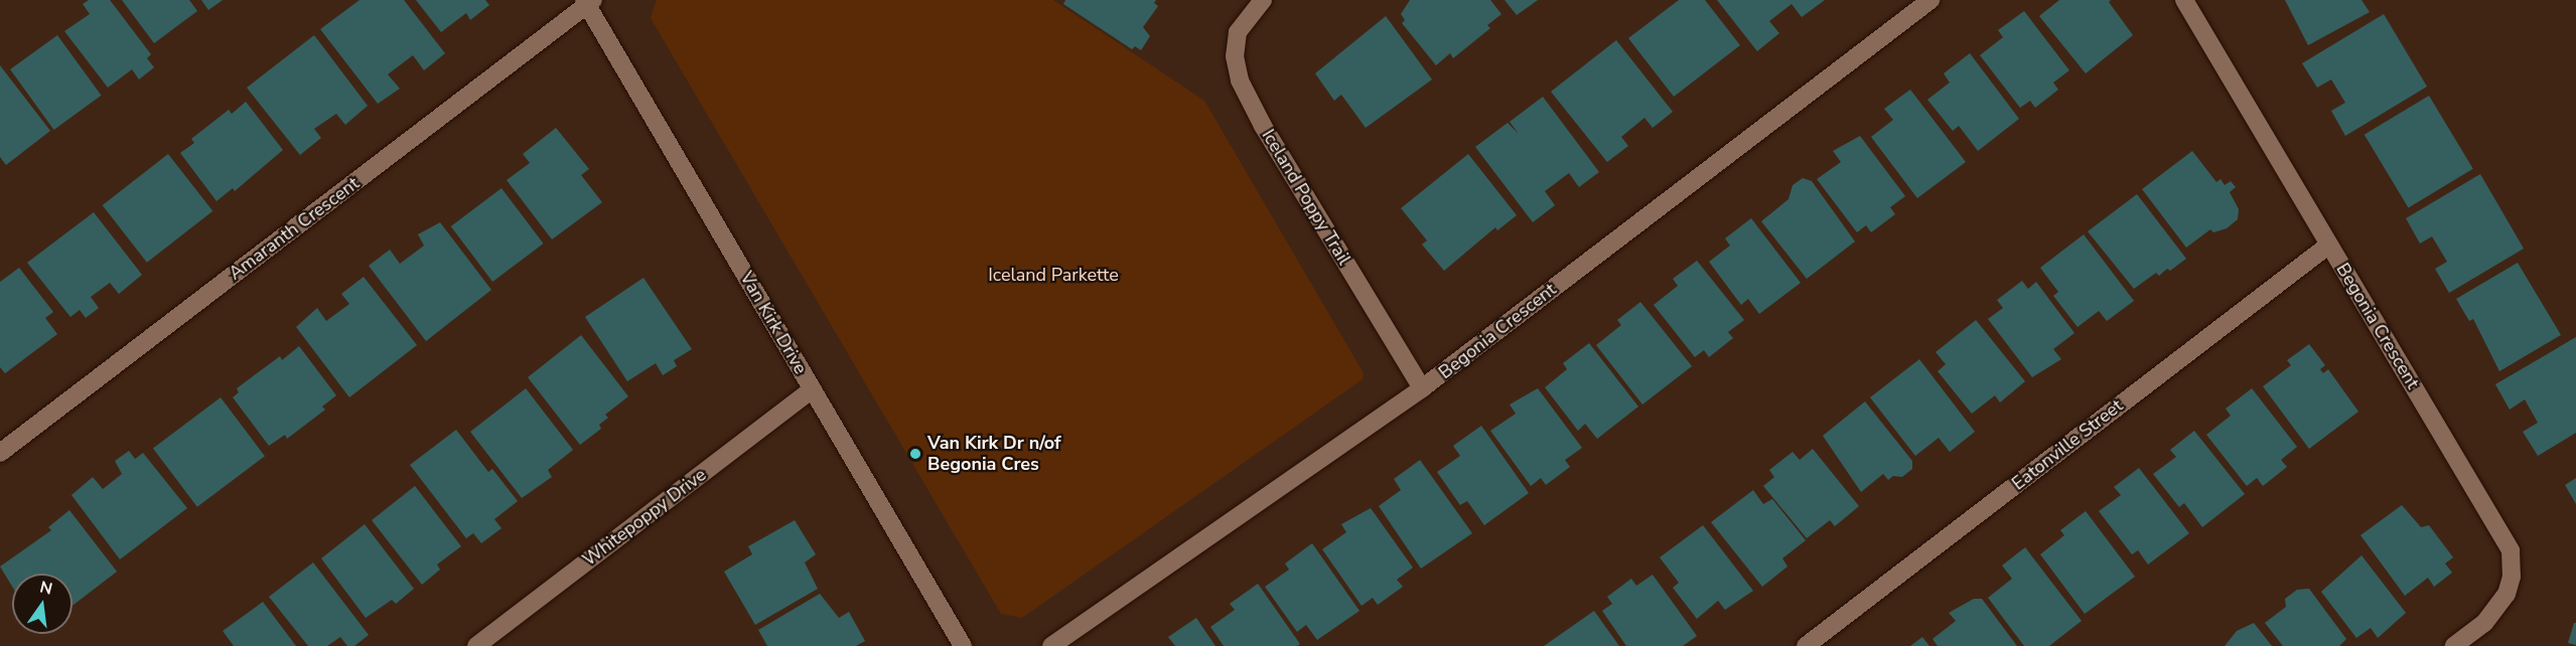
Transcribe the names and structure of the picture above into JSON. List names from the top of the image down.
{
  "streets": {
    "street": [
      "Iceland Poppy Trail",
      "Amaranth Crescent",
      "Van Kirk Drive",
      "Begonia Crescent",
      "Eatonville Street",
      "Whitepoppy Drive"
    ]
  },
  "crossings": [
    ["Iceland Poppy Trail", "Begonia Crescent"],
    ["Amaranth Crescent", "Van Kirk Drive"],
    ["Van Kirk Drive", "Whitepoppy Drive"],
    ["Begonia Crescent", "Eatonville Street"]
  ],
  "parks": ["Iceland Parkette"],
  "places": ["Van Kirk Dr n/of Begonia Cres"],
  "north": "top"
}
